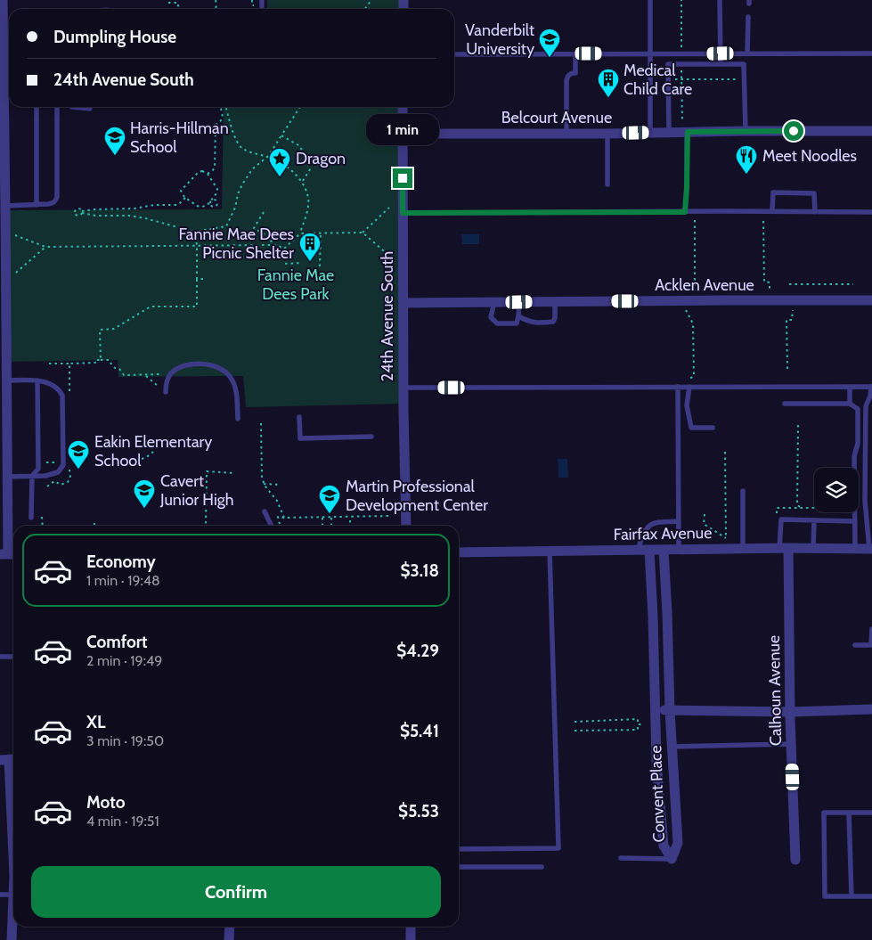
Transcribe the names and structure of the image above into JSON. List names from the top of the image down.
{
  "streets": {
    "street": [
      "Belcourt Avenue",
      "Acklen Avenue",
      "24th Avenue South",
      "Fairfax Avenue",
      "Calhoun Avenue",
      "Convent Place"
    ]
  },
  "crossings": [
    ["Belcourt Avenue", "24th Avenue South"],
    ["Acklen Avenue", "24th Avenue South"],
    ["Fairfax Avenue", "Calhoun Avenue"],
    ["Fairfax Avenue", "Convent Place"]
  ],
  "parks": ["Fannie Mae Dees Park"],
  "places": {
    "school or university": [
      "Vanderbilt University",
      "Harris-Hillman School",
      "Eakin Elementary School",
      "Cavert Junior High",
      "Martin Professional Development Center"
    ],
    "building": ["Medical Child Care", "Fannie Mae Dees Picnic Shelter"],
    "restaurant": ["Meet Noodles"],
    "place": ["Dragon"]
  },
  "page": {
    "banner": ["Dumpling House", "24th Avenue South"],
    "bubble": "1 min",
    "list": [
      {
        "name": "Economy",
        "note": "1 min · 19:48",
        "value": "$3.18"
      },
      {
        "name": "Comfort",
        "note": "2 min · 19:49",
        "value": "$4.29"
      },
      {
        "name": "XL",
        "note": "3 min · 19:50",
        "value": "$5.41"
      },
      {
        "name": "Moto",
        "note": "4 min · 19:51",
        "value": "$5.53"
      }
    ],
    "buttons": "Confirm"
  }
}
